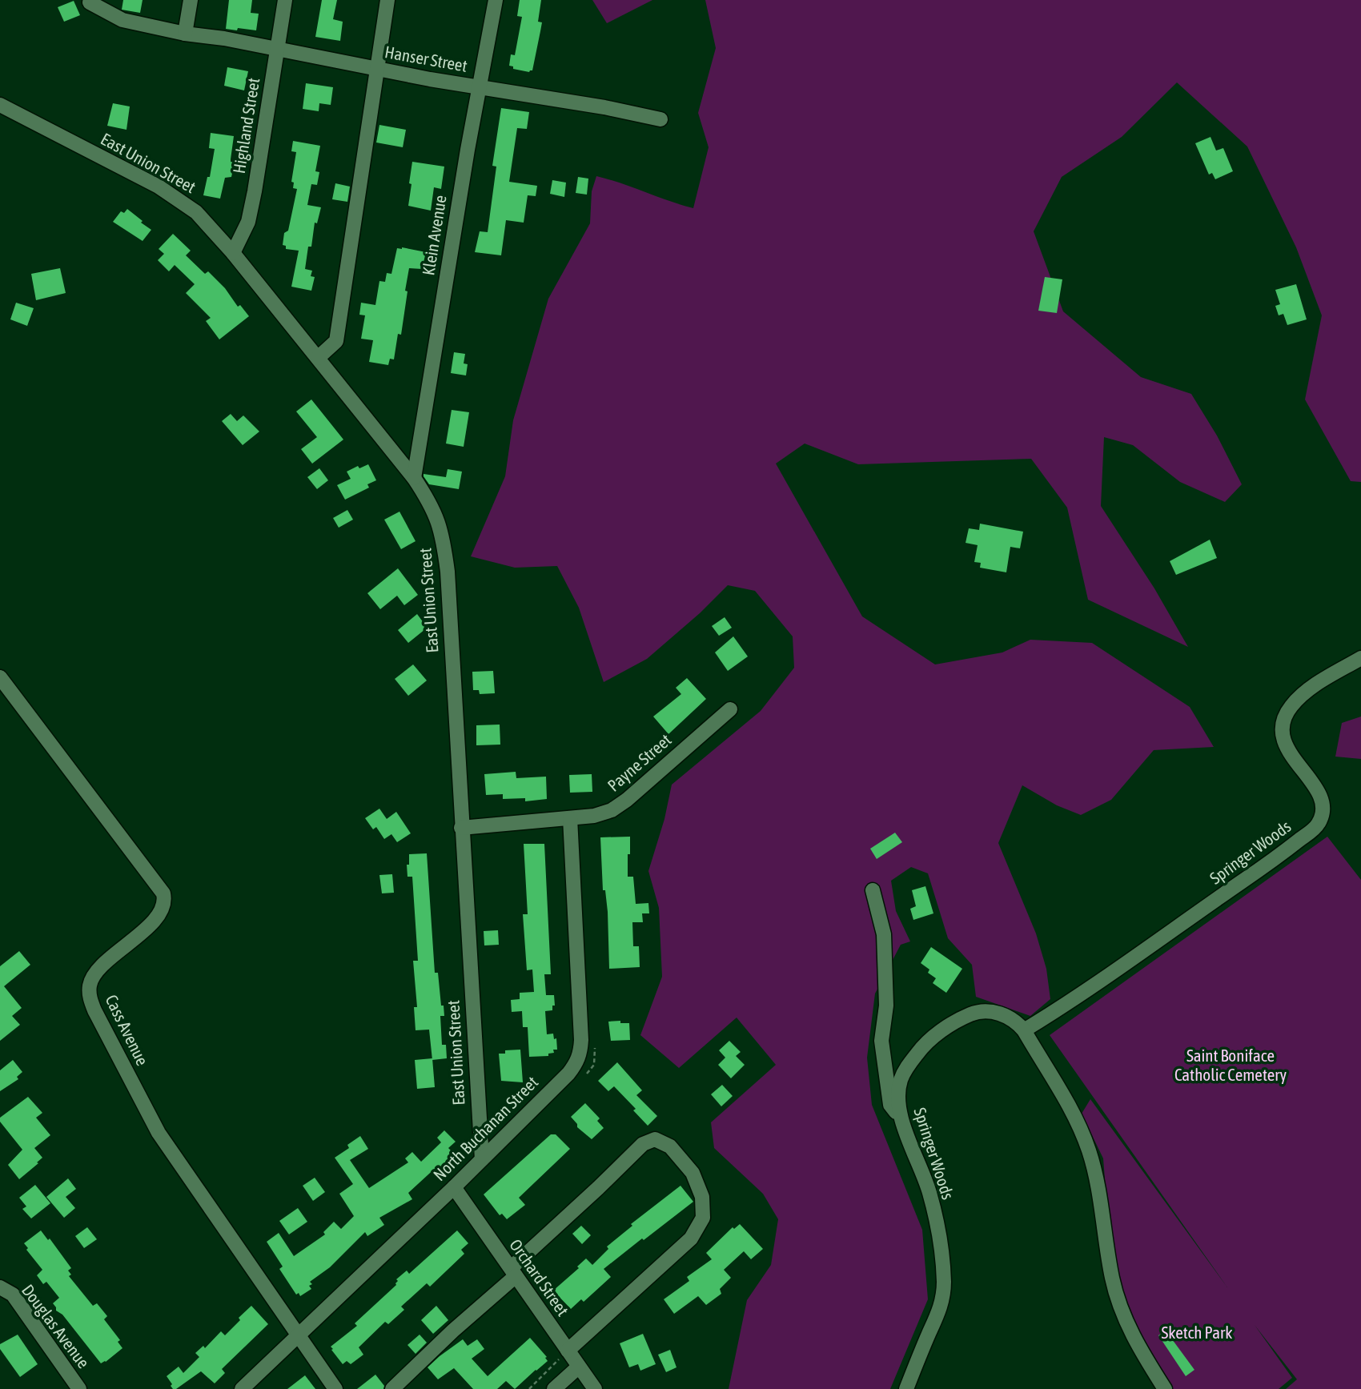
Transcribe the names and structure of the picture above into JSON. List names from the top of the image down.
{
  "streets": {
    "street": [
      "Hanser Street",
      "Highland Street",
      "East Union Street",
      "Klein Avenue",
      "Payne Street",
      "Springer Woods",
      "Cass Avenue",
      "North Buchanan Street",
      "Orchard Street",
      "Douglas Avenue"
    ]
  },
  "crossings": [
    ["Hanser Street", "Highland Street"],
    ["Hanser Street", "Klein Avenue"],
    ["Highland Street", "East Union Street"],
    ["East Union Street", "Klein Avenue"],
    ["East Union Street", "Payne Street"],
    ["East Union Street", "North Buchanan Street"],
    ["Payne Street", "North Buchanan Street"],
    ["Cass Avenue", "North Buchanan Street"],
    ["North Buchanan Street", "Orchard Street"]
  ],
  "parks": ["Saint Boniface Catholic Cemetery", "Sketch Park"]
}
